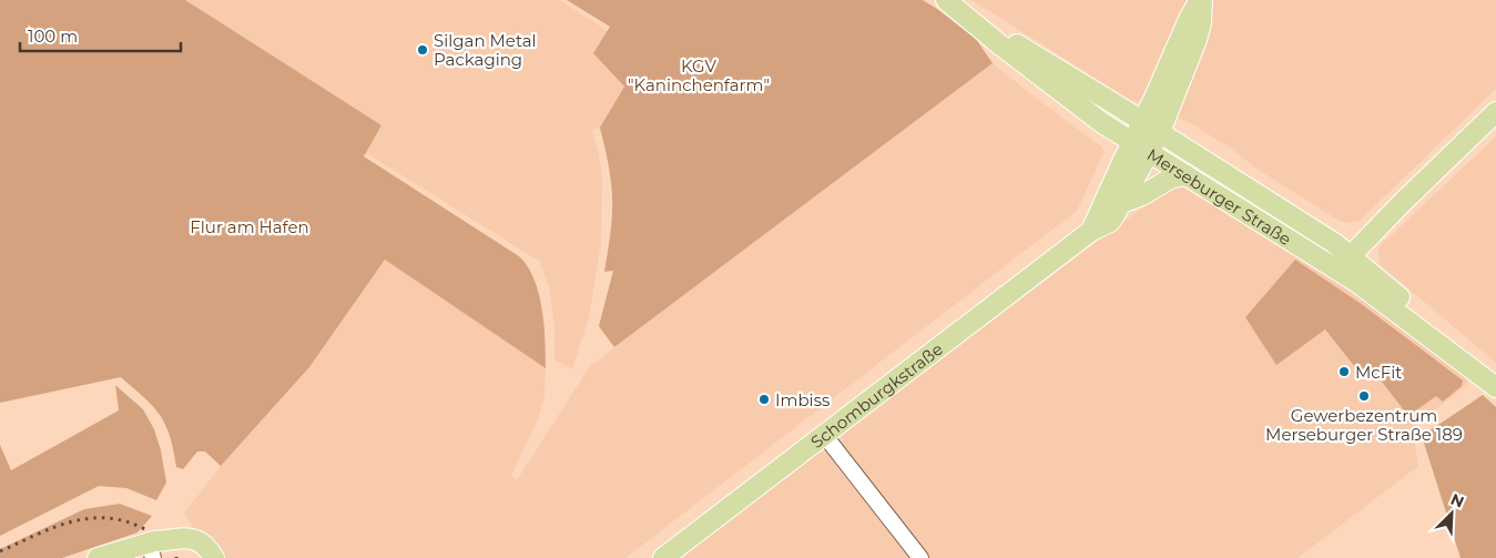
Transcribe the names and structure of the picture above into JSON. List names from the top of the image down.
{
  "streets": {
    "main road": ["Merseburger Straße", "Schomburgkstraße"]
  },
  "crossings": [
    ["Merseburger Straße", "Schomburgkstraße"]
  ],
  "parks": ["KGV \"Kaninchenfarm\"", "Flur am Hafen"],
  "places": [
    "Silgan Metal Packaging",
    "McFit",
    "Gewerbezentrum Merseburger Straße 189",
    "Imbiss"
  ],
  "scale_bar": "100 m",
  "north": "top right"
}
